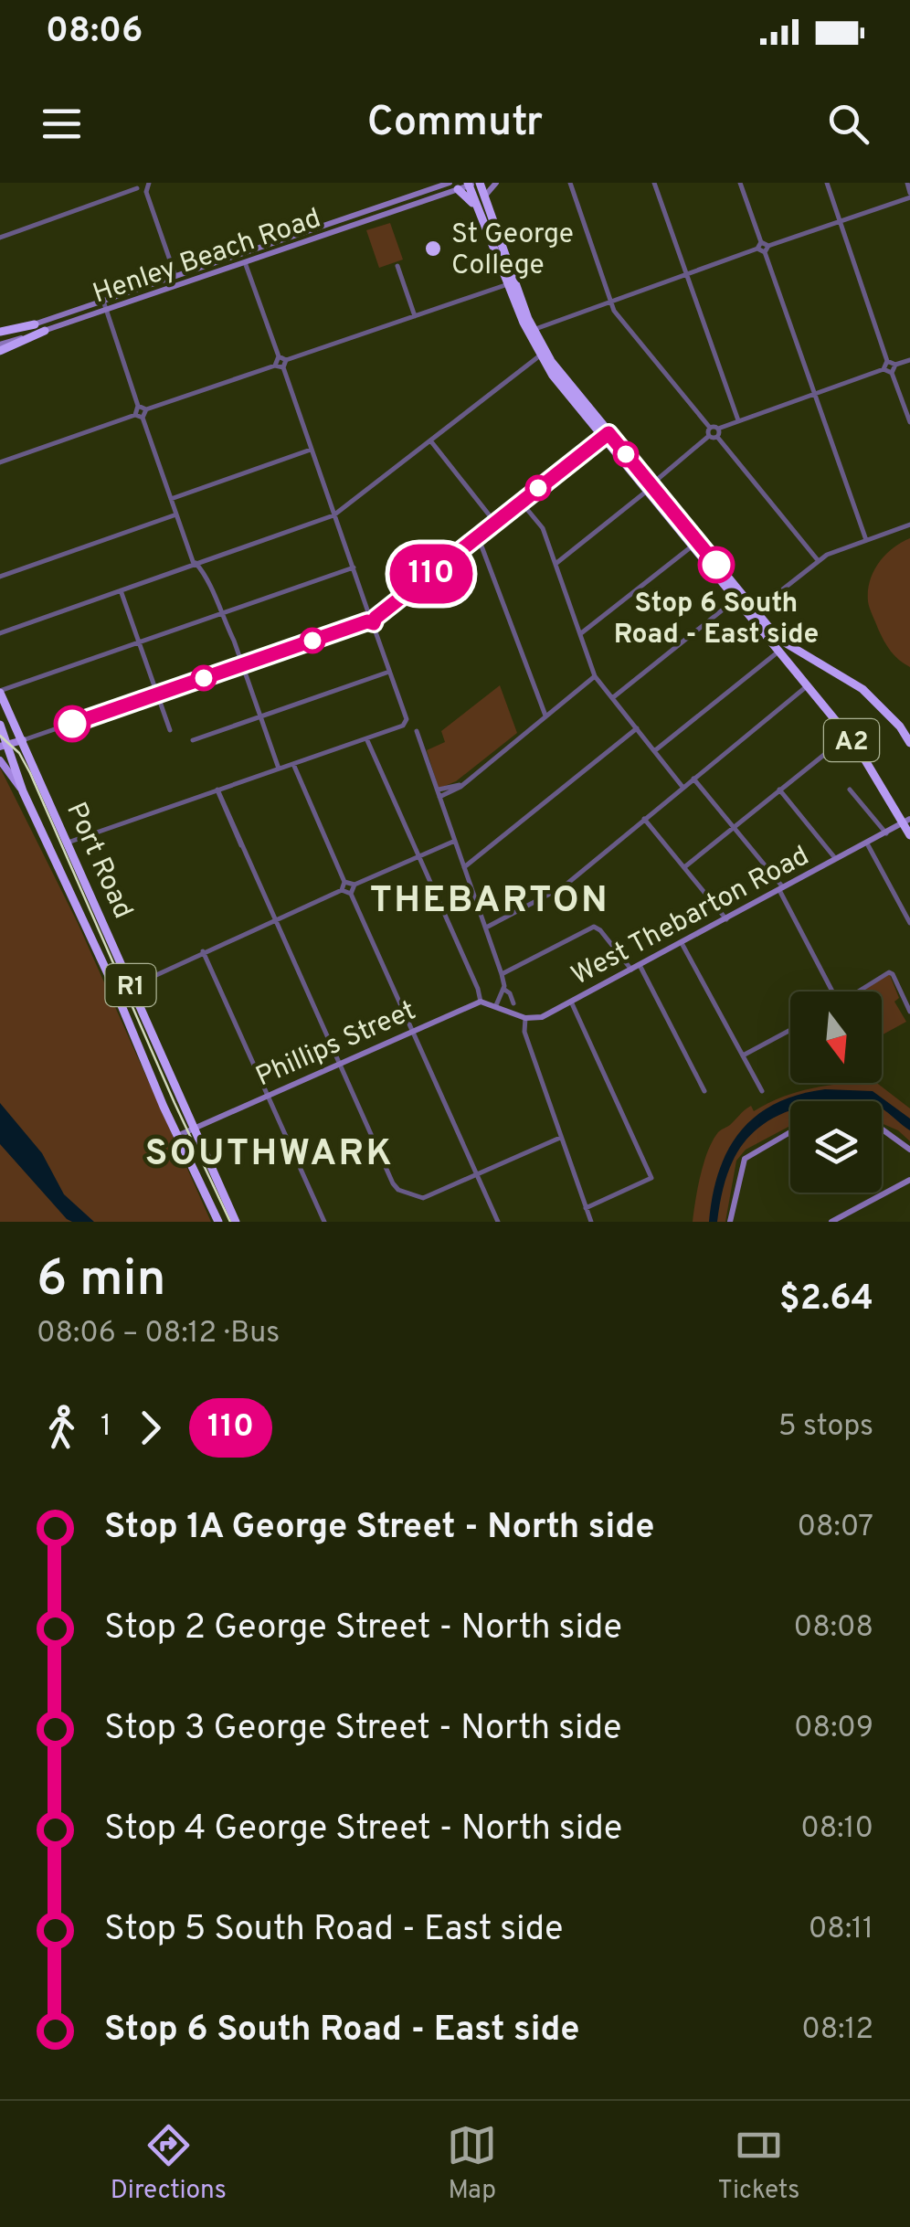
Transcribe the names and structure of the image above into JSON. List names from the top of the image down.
{
  "streets": {
    "highway": ["A2", "Port Road", "R1"],
    "main road": ["Henley Beach Road", "West Thebarton Road", "Phillips Street"]
  },
  "crossings": [
    ["Henley Beach Road", "A2"],
    ["A2", "West Thebarton Road"],
    ["Port Road", "R1"],
    ["Port Road", "Phillips Street"]
  ],
  "districts": ["THEBARTON", "SOUTHWARK"],
  "places": ["St George College", "Stop 6 South Road - East side"],
  "lines": ["bus line 110"],
  "north": "bottom",
  "page": {
    "status": "08:06",
    "header": "Commutr",
    "on_map": "110",
    "heading": ["6 min", "08:06 – 08:12 · Bus", "$2.64"],
    "legs": ["1", "110", "5 stops"],
    "list": [
      {
        "name": "Stop 1A George Street - North side",
        "value": "08:07"
      },
      {
        "name": "Stop 2 George Street - North side",
        "value": "08:08"
      },
      {
        "name": "Stop 3 George Street - North side",
        "value": "08:09"
      },
      {
        "name": "Stop 4 George Street - North side",
        "value": "08:10"
      },
      {
        "name": "Stop 5 South Road - East side",
        "value": "08:11"
      },
      {
        "name": "Stop 6 South Road - East side",
        "value": "08:12"
      }
    ],
    "tabs": ["Directions", "Map", "Tickets"]
  }
}
